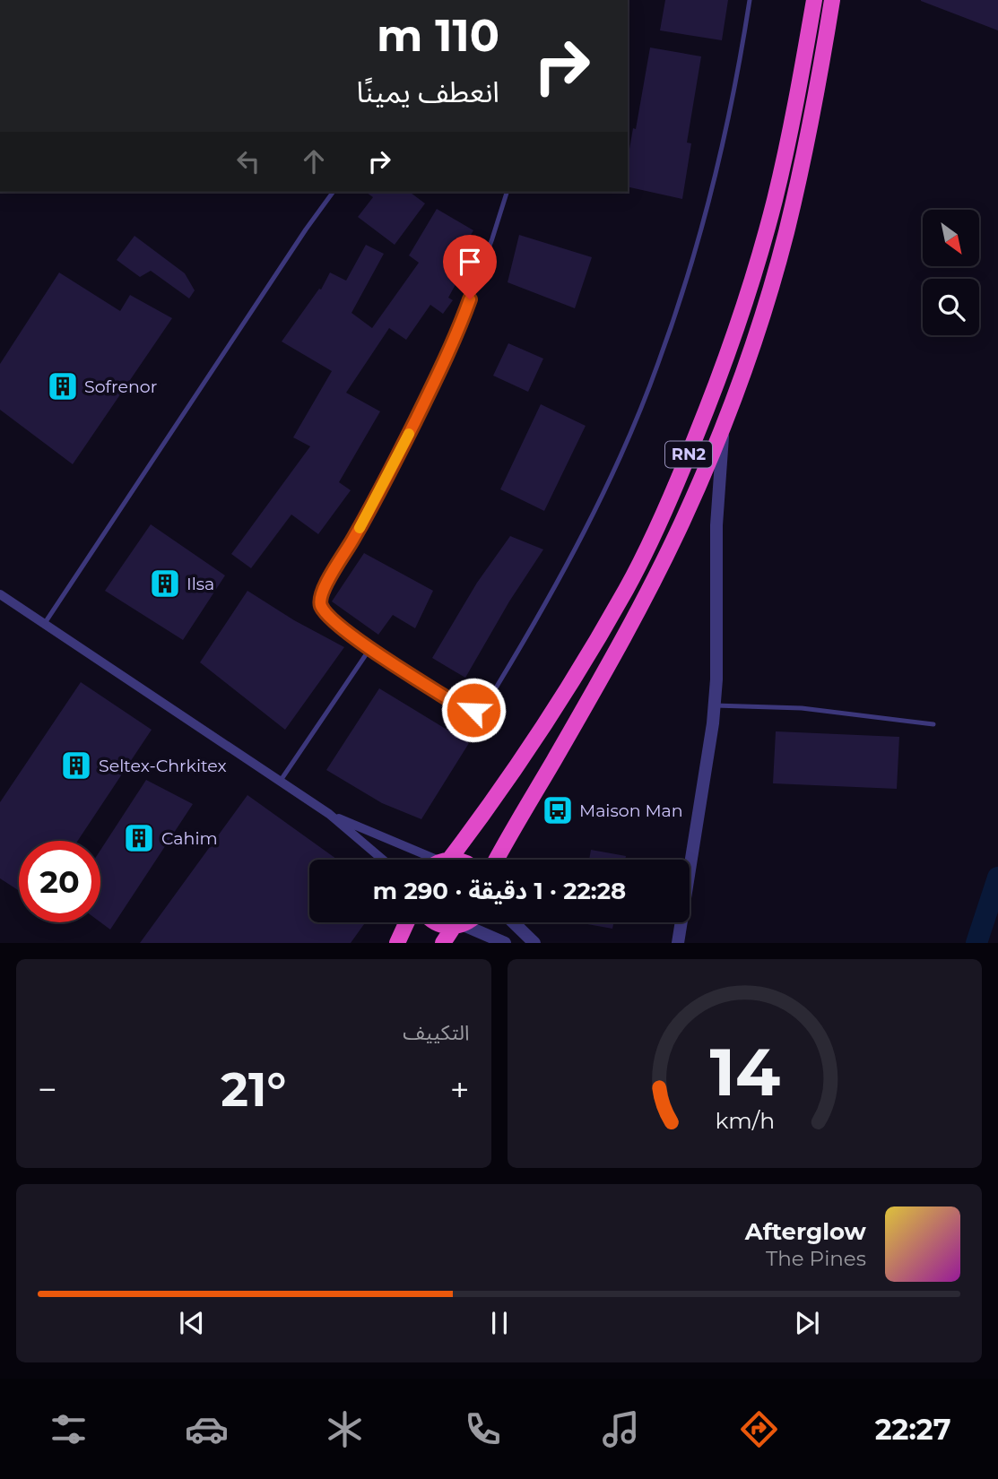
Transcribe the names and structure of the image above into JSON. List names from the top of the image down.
{
  "streets": {
    "highway": ["RN2"]
  },
  "places": {
    "building": [
      "Sofrenor",
      "Ilsa",
      "Seltex-Chrkitex",
      "Cahim"
    ],
    "bus stop": ["Maison Man"]
  },
  "north": "bottom right",
  "page": {
    "turn": ["110 m", "انعطف يمينًا"],
    "limit": "20",
    "trip": "22:28 · 1 دقيقة · 290 m",
    "tile": "التكييف",
    "heat": ["−", "21°", "+"],
    "song": ["Afterglow", "The Pines"],
    "tabs": "22:27",
    "gauge": ["14", "km/h"]
  }
}
